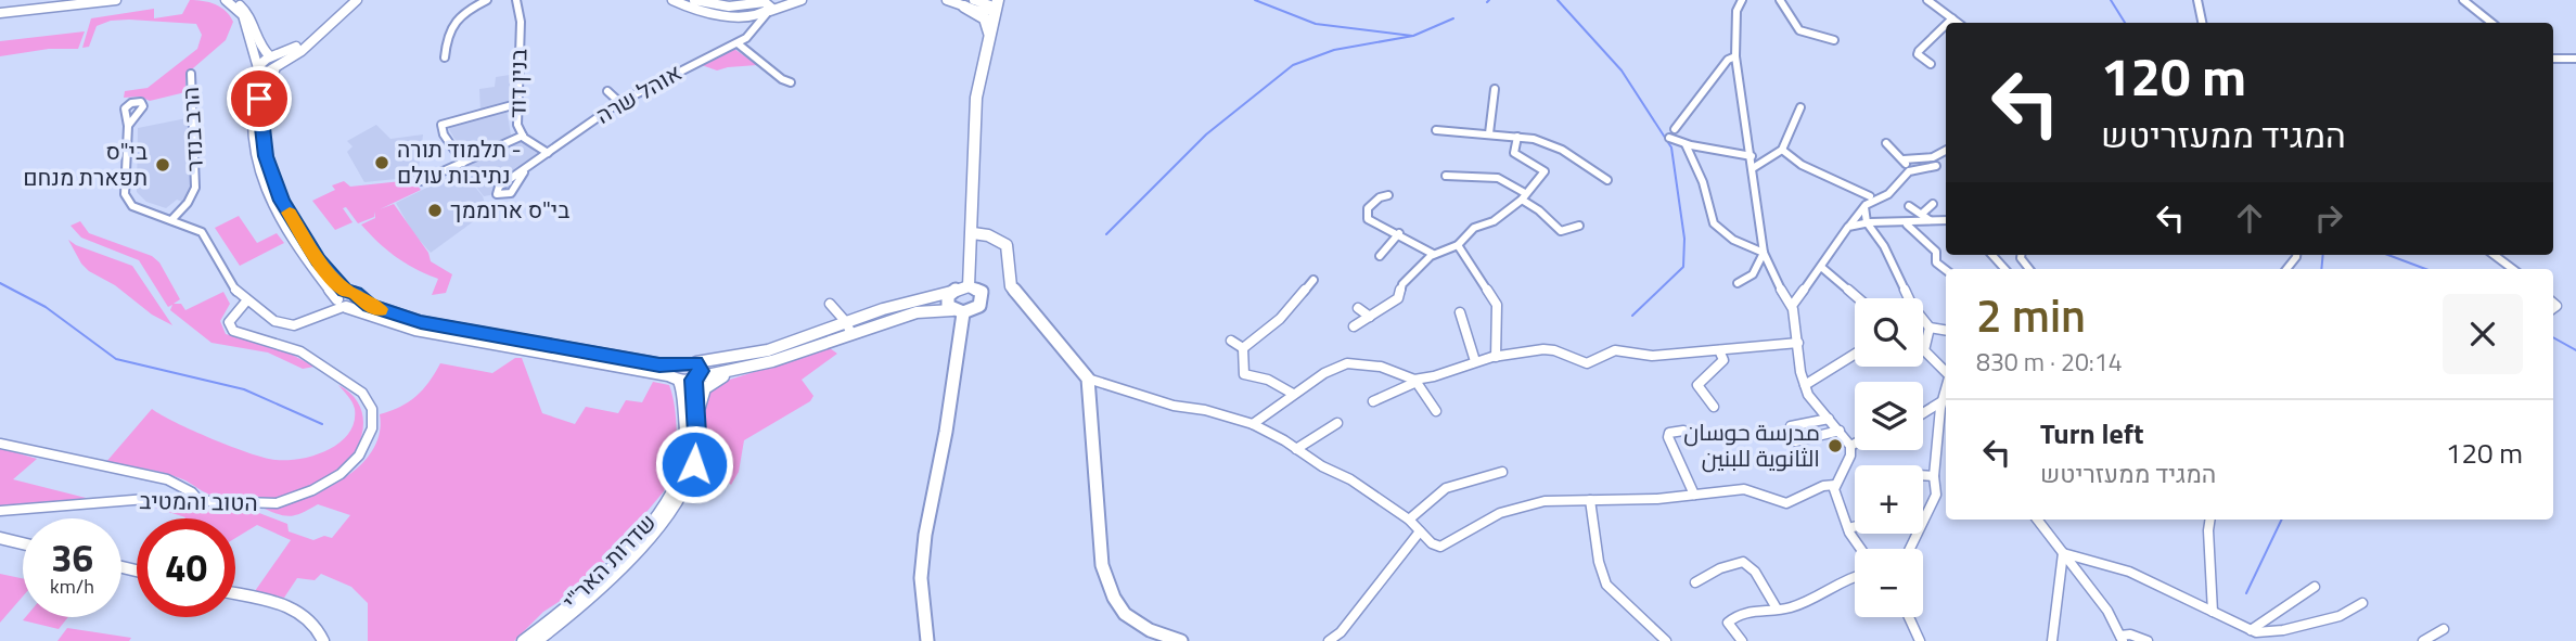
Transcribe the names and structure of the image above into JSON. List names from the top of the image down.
{
  "streets": {
    "street": [
      "בנין דוד",
      "אוהל שרה",
      "הרב בנדר",
      "הטוב והמטיב",
      "שדרות האר\"י"
    ]
  },
  "crossings": [
    ["בנין דוד", "אוהל שרה"]
  ],
  "places": [
    "תלמוד תורה - נתיבות עולם",
    "בי\"ס תפארת מנחם",
    "בי\"ס ארוממך",
    "مدرسة حوسان الثانوية للبنين"
  ],
  "page": {
    "turn": ["120 m", "המגיד ממעזריטש"],
    "heading": ["2 min", "830 m · 20:14"],
    "map_buttons": ["+", "−"],
    "list": [
      {
        "name": "Turn left",
        "note": "המגיד ממעזריטש",
        "value": "120 m"
      }
    ],
    "speed": "36 km/h",
    "limit": "40"
  }
}
